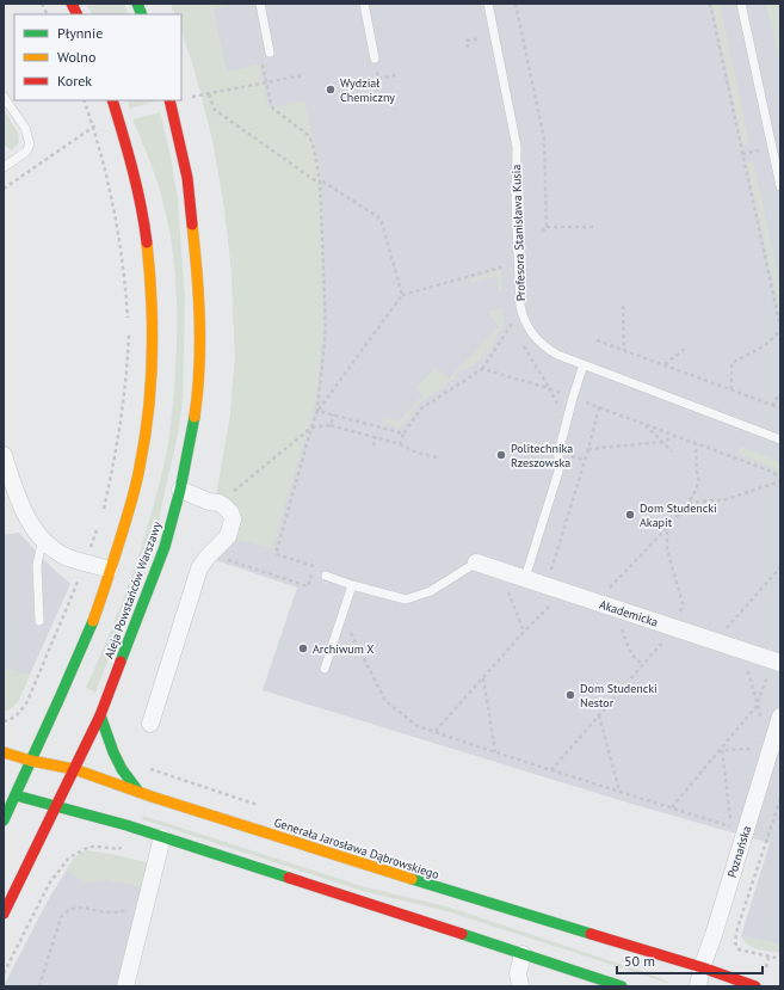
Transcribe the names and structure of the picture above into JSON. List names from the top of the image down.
{
  "streets": {
    "main road": ["Aleja Powstańców Warszawy", "Generała Jarosława Dąbrowskiego"],
    "street": ["Akademicka", "Poznańska"],
    "lane": ["Profesora Stanisława Kusia"]
  },
  "crossings": [
    ["Aleja Powstańców Warszawy", "Generała Jarosława Dąbrowskiego"],
    ["Generała Jarosława Dąbrowskiego", "Poznańska"]
  ],
  "places": [
    "Wydział Chemiczny",
    "Politechnika Rzeszowska",
    "Dom Studencki Akapit",
    "Archiwum X",
    "Dom Studencki Nestor"
  ],
  "legend": ["Płynnie", "Wolno", "Korek"],
  "scale_bar": "50 m"
}
